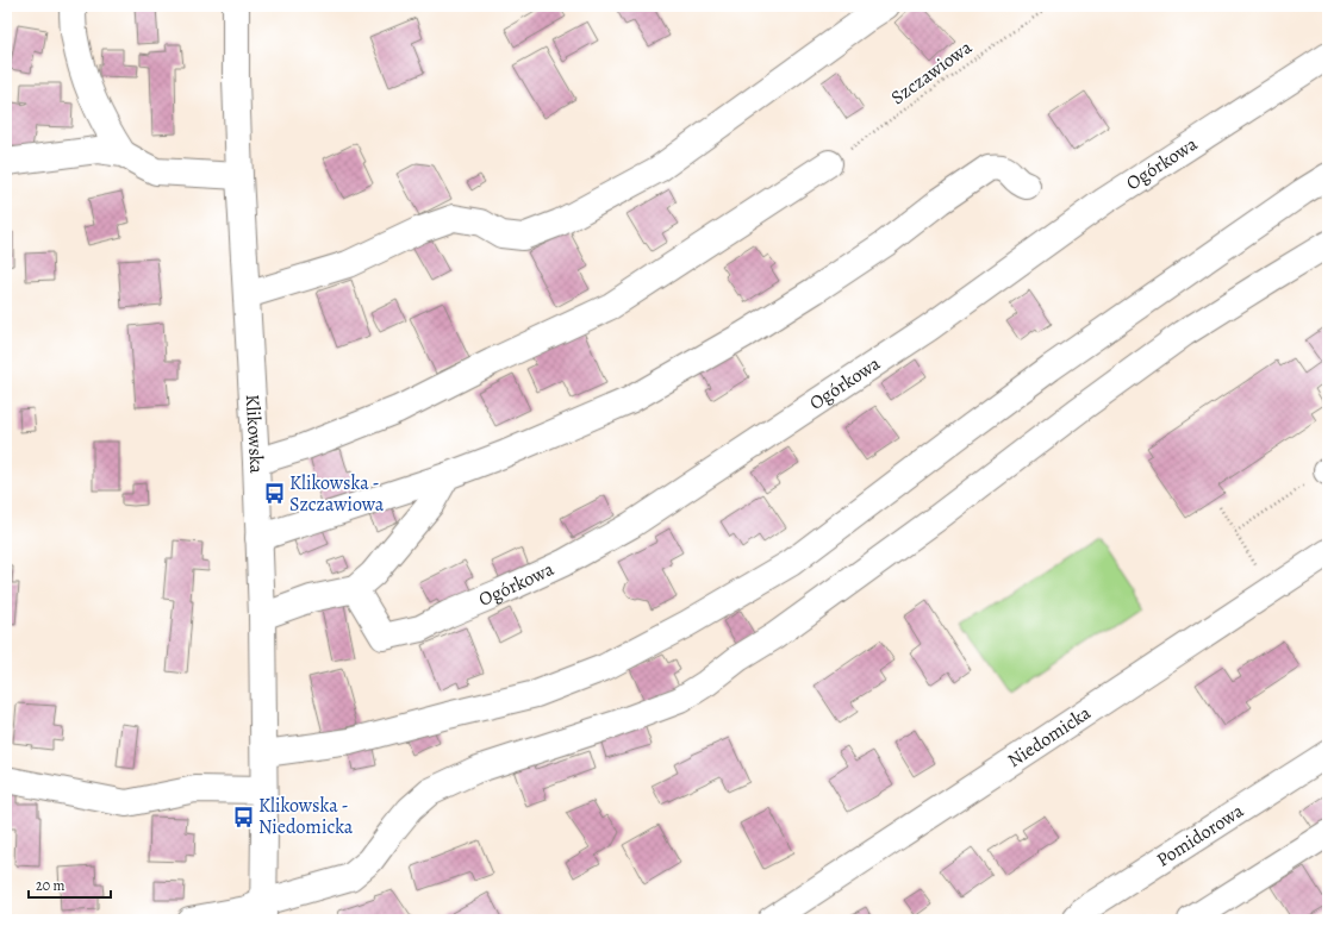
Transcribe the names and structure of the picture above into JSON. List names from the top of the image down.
{
  "streets": {
    "street": [
      "Ogórkowa",
      "Klikowska",
      "Niedomicka",
      "Pomidorowa"
    ],
    "path": ["Szczawiowa"]
  },
  "places": {
    "bus stop": ["Klikowska - Szczawiowa", "Klikowska - Niedomicka"]
  },
  "scale_bar": "20 m"
}
